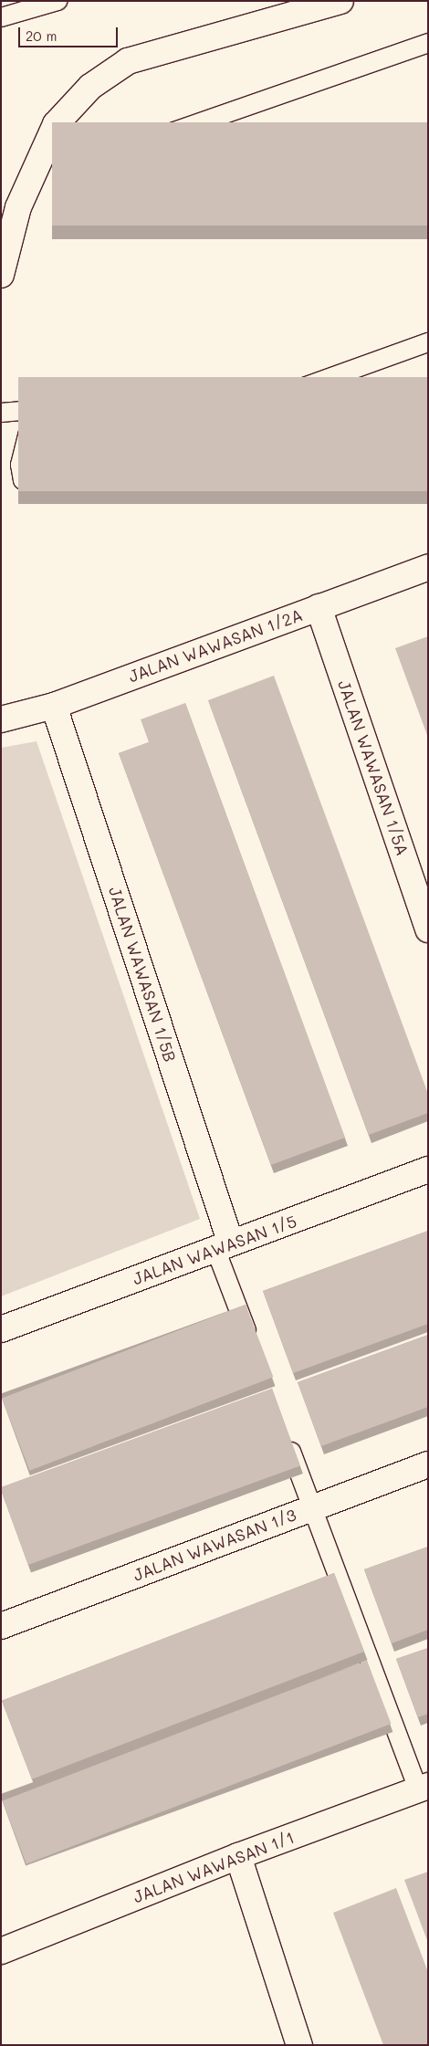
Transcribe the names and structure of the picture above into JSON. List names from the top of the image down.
{
  "streets": {
    "street": [
      "JALAN WAWASAN 1/2A",
      "JALAN WAWASAN 1/5A",
      "JALAN WAWASAN 1/5B",
      "JALAN WAWASAN 1/5",
      "JALAN WAWASAN 1/3",
      "JALAN WAWASAN 1/1"
    ]
  },
  "crossings": [
    ["JALAN WAWASAN 1/2A", "JALAN WAWASAN 1/5A"],
    ["JALAN WAWASAN 1/2A", "JALAN WAWASAN 1/5B"],
    ["JALAN WAWASAN 1/5B", "JALAN WAWASAN 1/5"]
  ],
  "scale_bar": "20 m"
}
